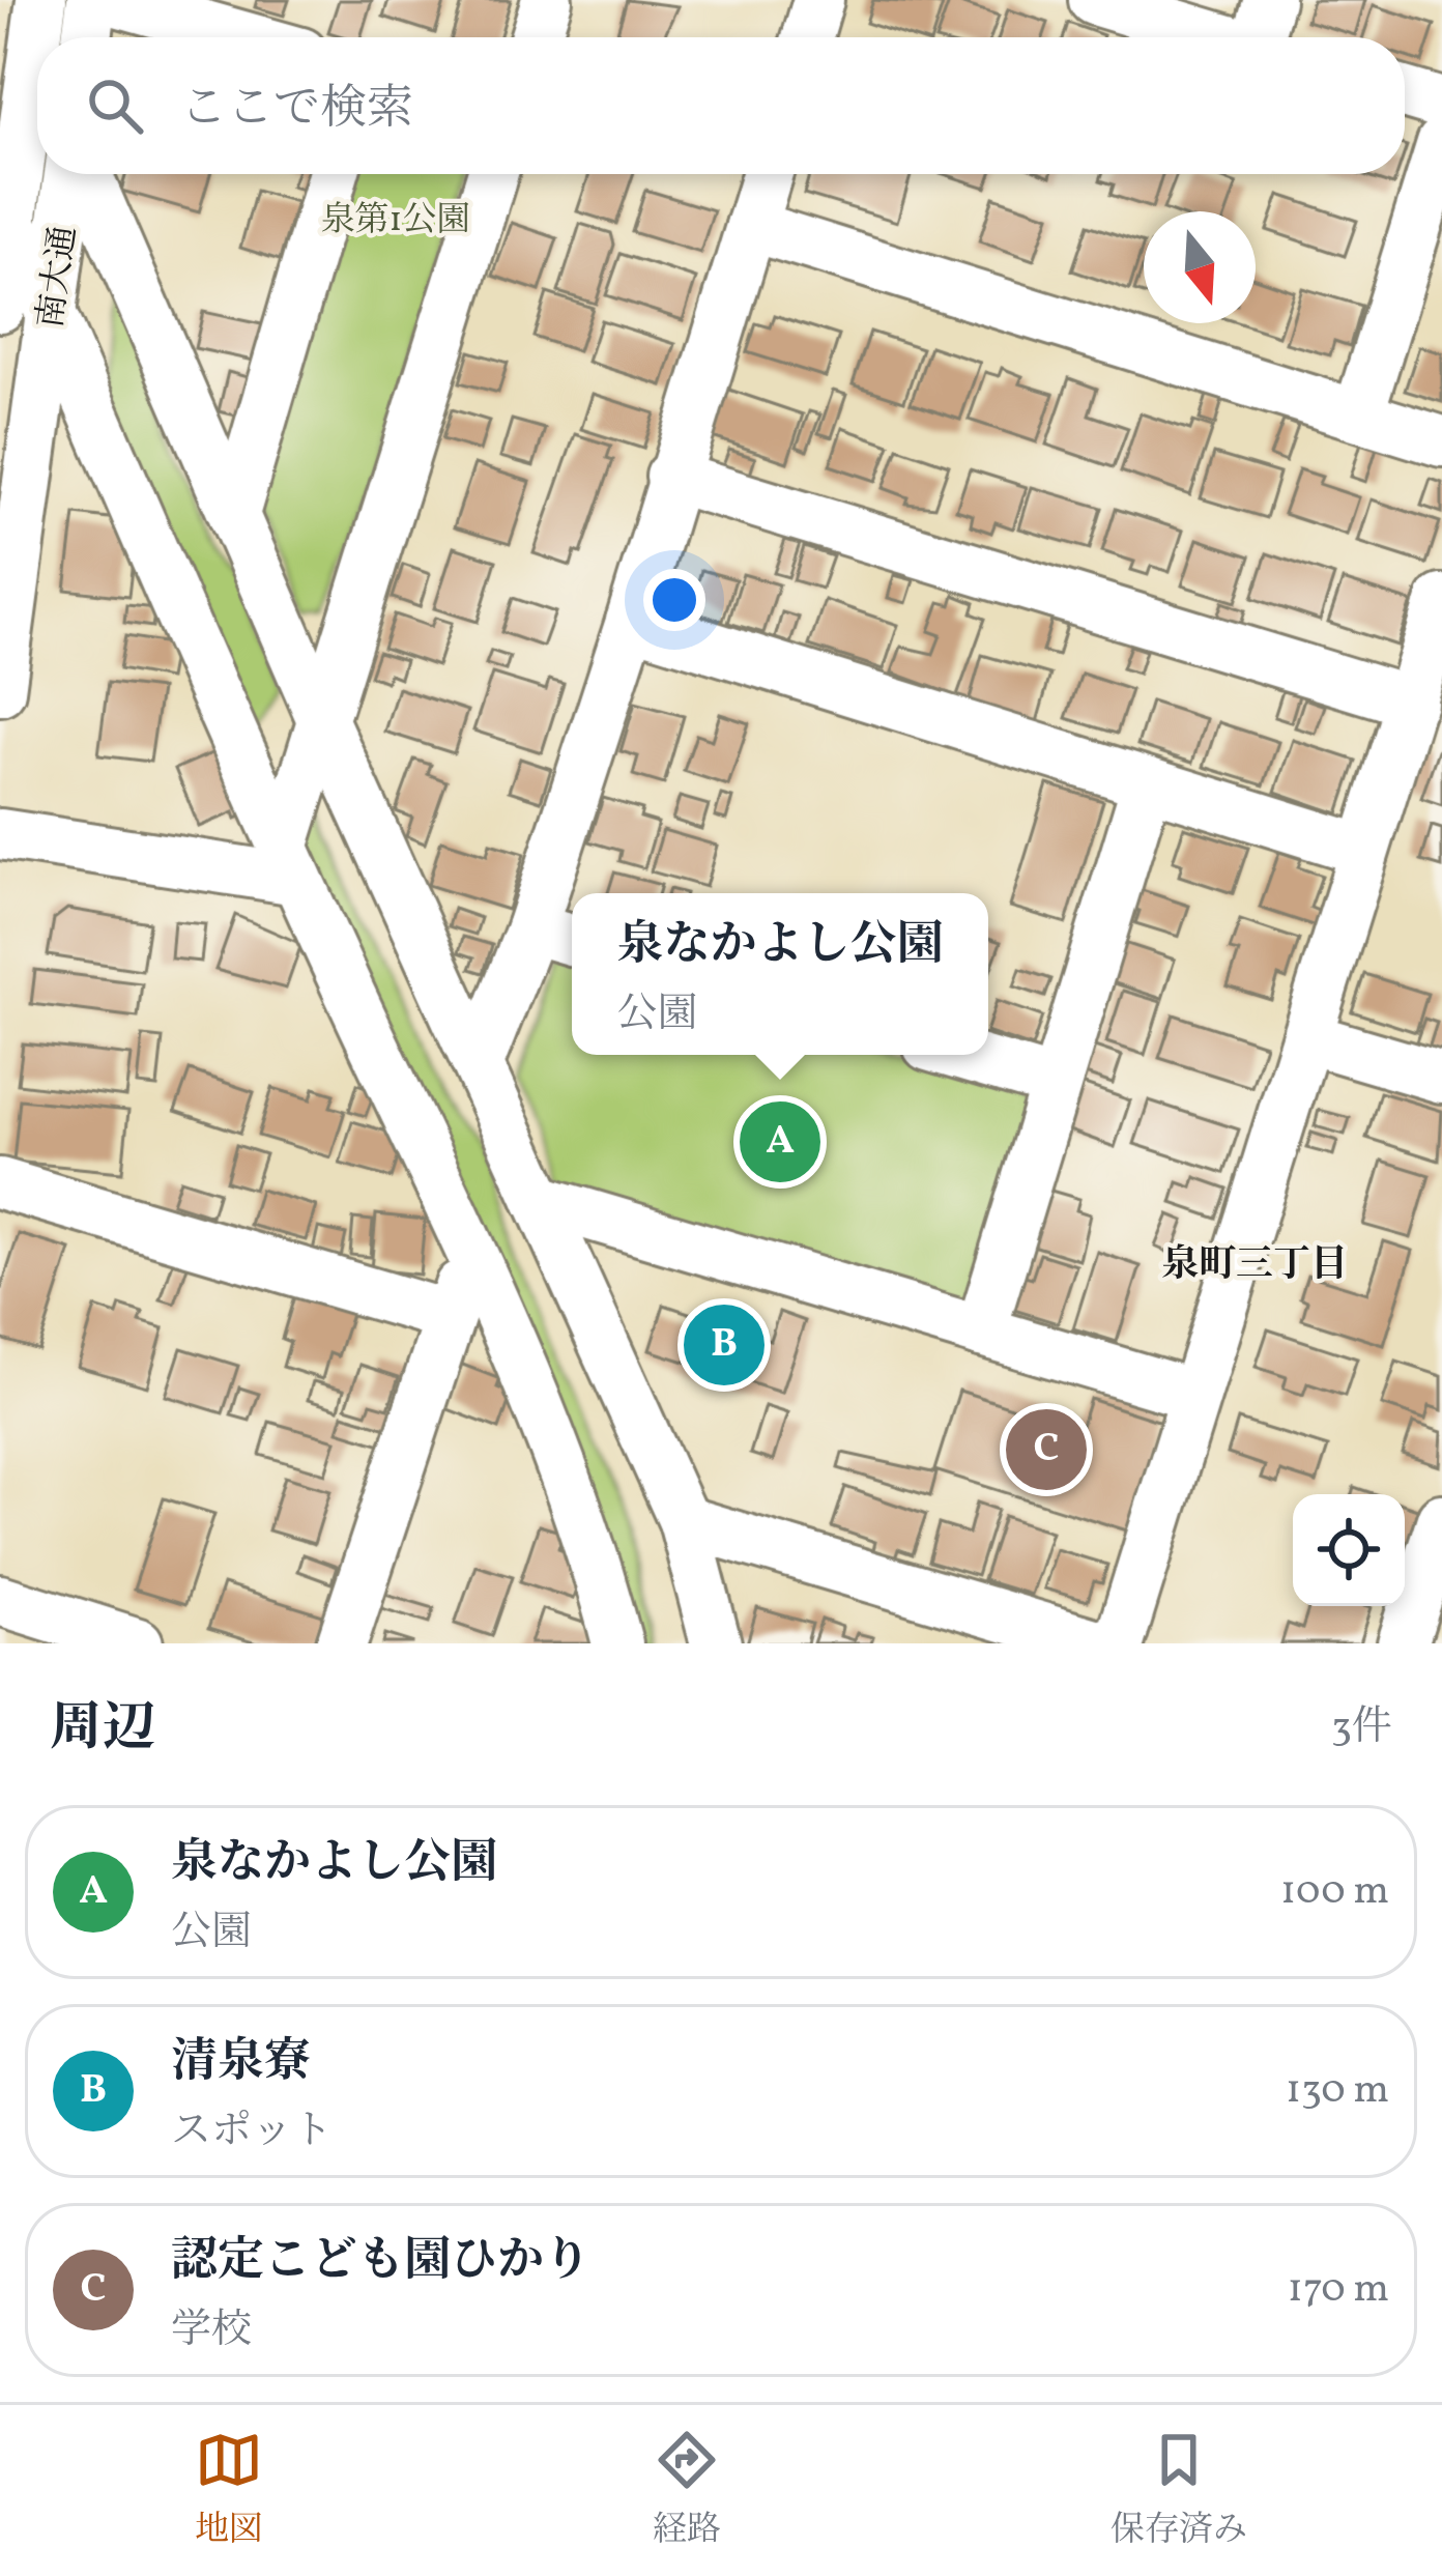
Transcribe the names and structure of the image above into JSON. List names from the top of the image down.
{
  "streets": {
    "street": ["南大通"]
  },
  "districts": ["泉町三丁目"],
  "parks": ["泉第1公園"],
  "north": "bottom",
  "page": {
    "search": "ここで検索",
    "popup": ["泉なかよし公園", "公園"],
    "pins": ["A", "B", "C"],
    "heading": ["周辺", "3件"],
    "list": [
      {
        "mark": "A",
        "name": "泉なかよし公園",
        "note": "公園",
        "value": "100 m"
      },
      {
        "mark": "B",
        "name": "清泉寮",
        "note": "スポット",
        "value": "130 m"
      },
      {
        "mark": "C",
        "name": "認定こども園ひかり",
        "note": "学校",
        "value": "170 m"
      }
    ],
    "nav": ["地図", "経路", "保存済み"]
  }
}
